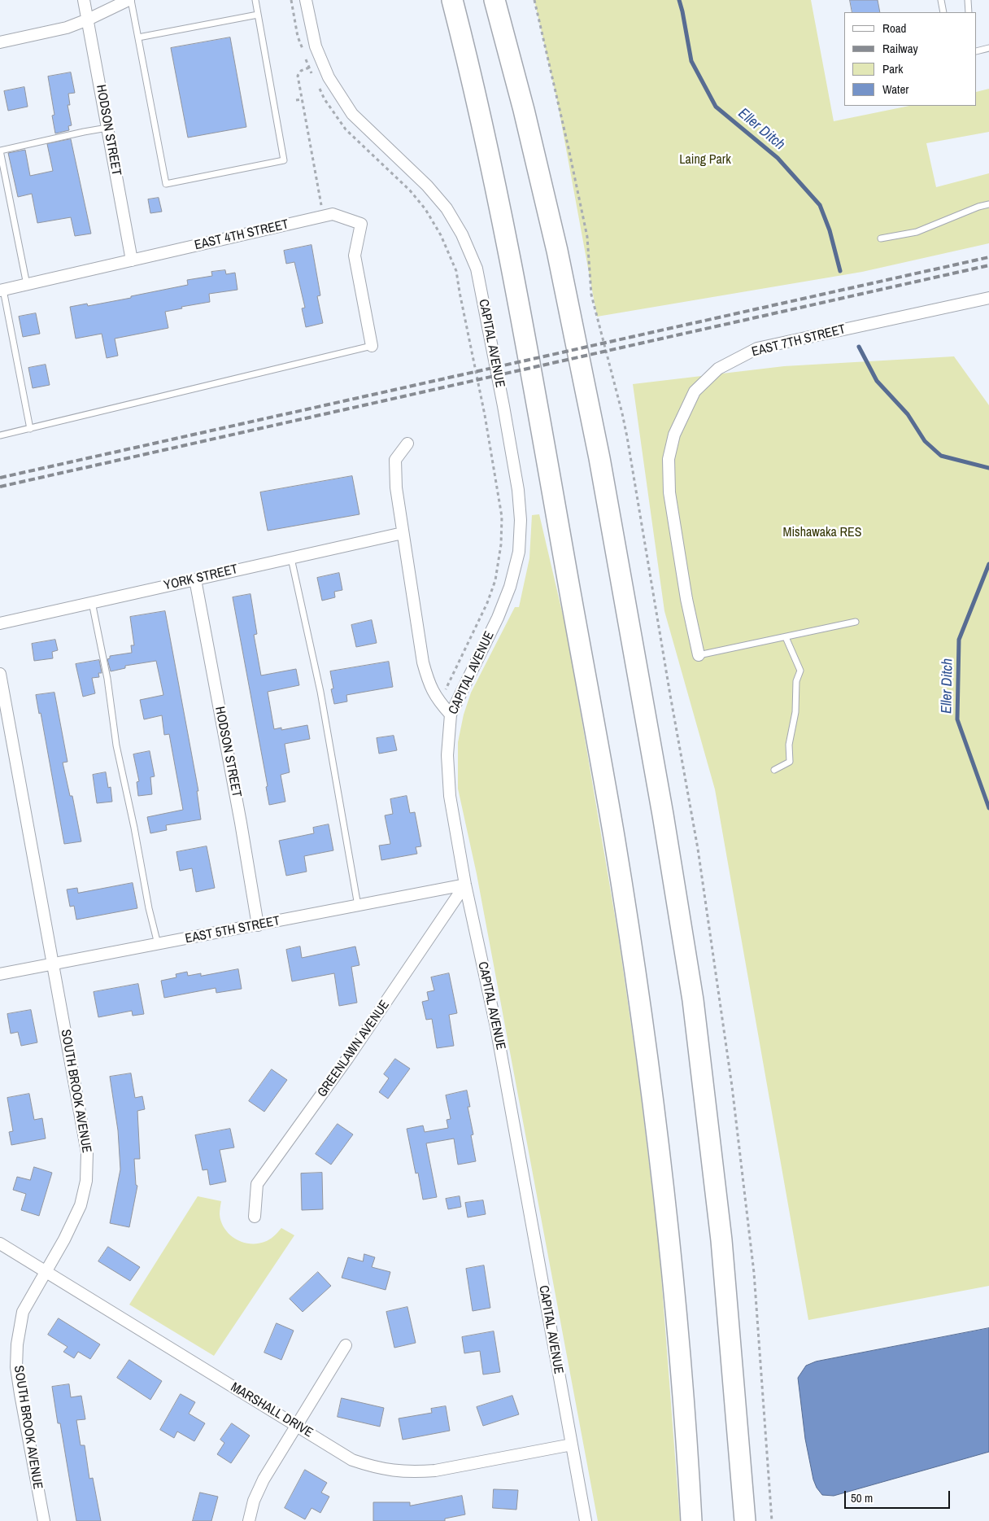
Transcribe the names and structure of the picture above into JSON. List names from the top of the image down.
{
  "streets": {
    "street": [
      "HODSON STREET",
      "EAST 4TH STREET",
      "EAST 7TH STREET",
      "CAPITAL AVENUE",
      "YORK STREET",
      "EAST 5TH STREET",
      "GREENLAWN AVENUE",
      "SOUTH BROOK AVENUE",
      "MARSHALL DRIVE"
    ]
  },
  "crossings": [
    ["HODSON STREET", "EAST 4TH STREET"],
    ["HODSON STREET", "YORK STREET"],
    ["HODSON STREET", "EAST 5TH STREET"],
    ["CAPITAL AVENUE", "EAST 5TH STREET"],
    ["CAPITAL AVENUE", "GREENLAWN AVENUE"],
    ["CAPITAL AVENUE", "MARSHALL DRIVE"],
    ["EAST 5TH STREET", "GREENLAWN AVENUE"],
    ["EAST 5TH STREET", "SOUTH BROOK AVENUE"],
    ["SOUTH BROOK AVENUE", "MARSHALL DRIVE"]
  ],
  "water": ["Eller Ditch"],
  "parks": ["Laing Park", "Mishawaka RES"],
  "legend": [
    "Road",
    "Railway",
    "Park",
    "Water"
  ],
  "scale_bar": "50 m"
}
